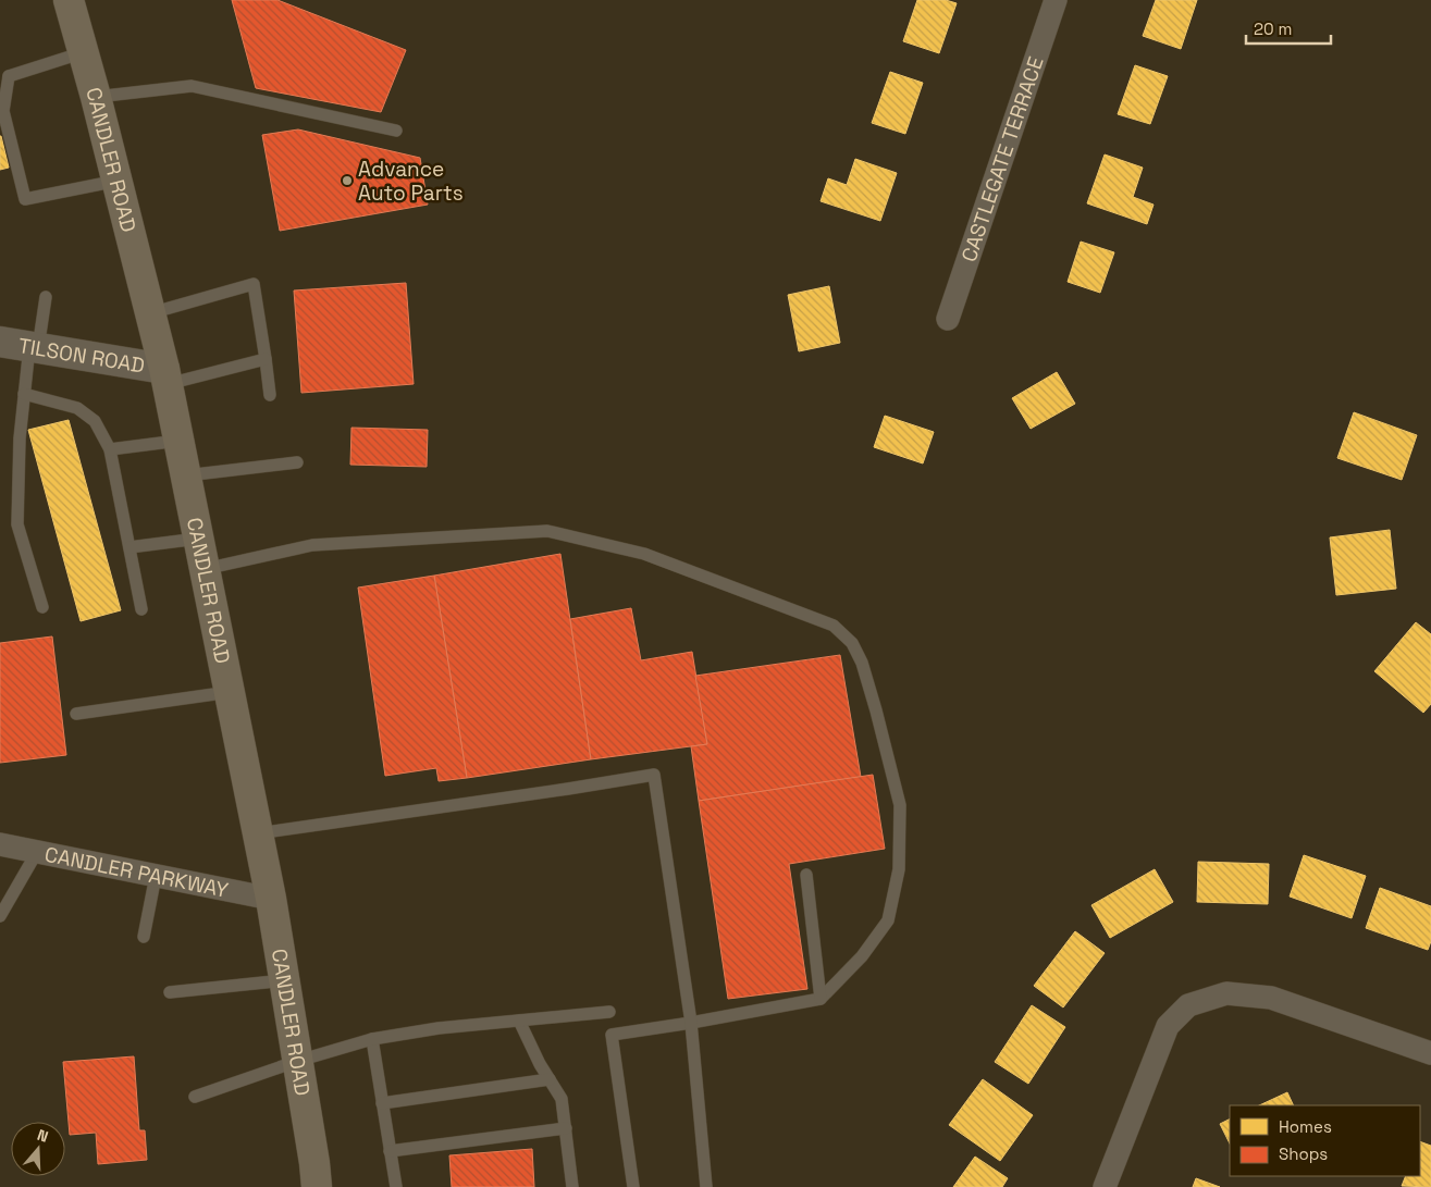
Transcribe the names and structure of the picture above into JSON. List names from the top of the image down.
{
  "streets": {
    "main road": ["CANDLER ROAD"],
    "street": ["CASTLEGATE TERRACE", "TILSON ROAD", "CANDLER PARKWAY"]
  },
  "crossings": [
    ["CANDLER ROAD", "TILSON ROAD"],
    ["CANDLER ROAD", "CANDLER PARKWAY"]
  ],
  "places": ["Advance Auto Parts"],
  "legend": ["Homes", "Shops"],
  "scale_bar": "20 m",
  "north": "top"
}
